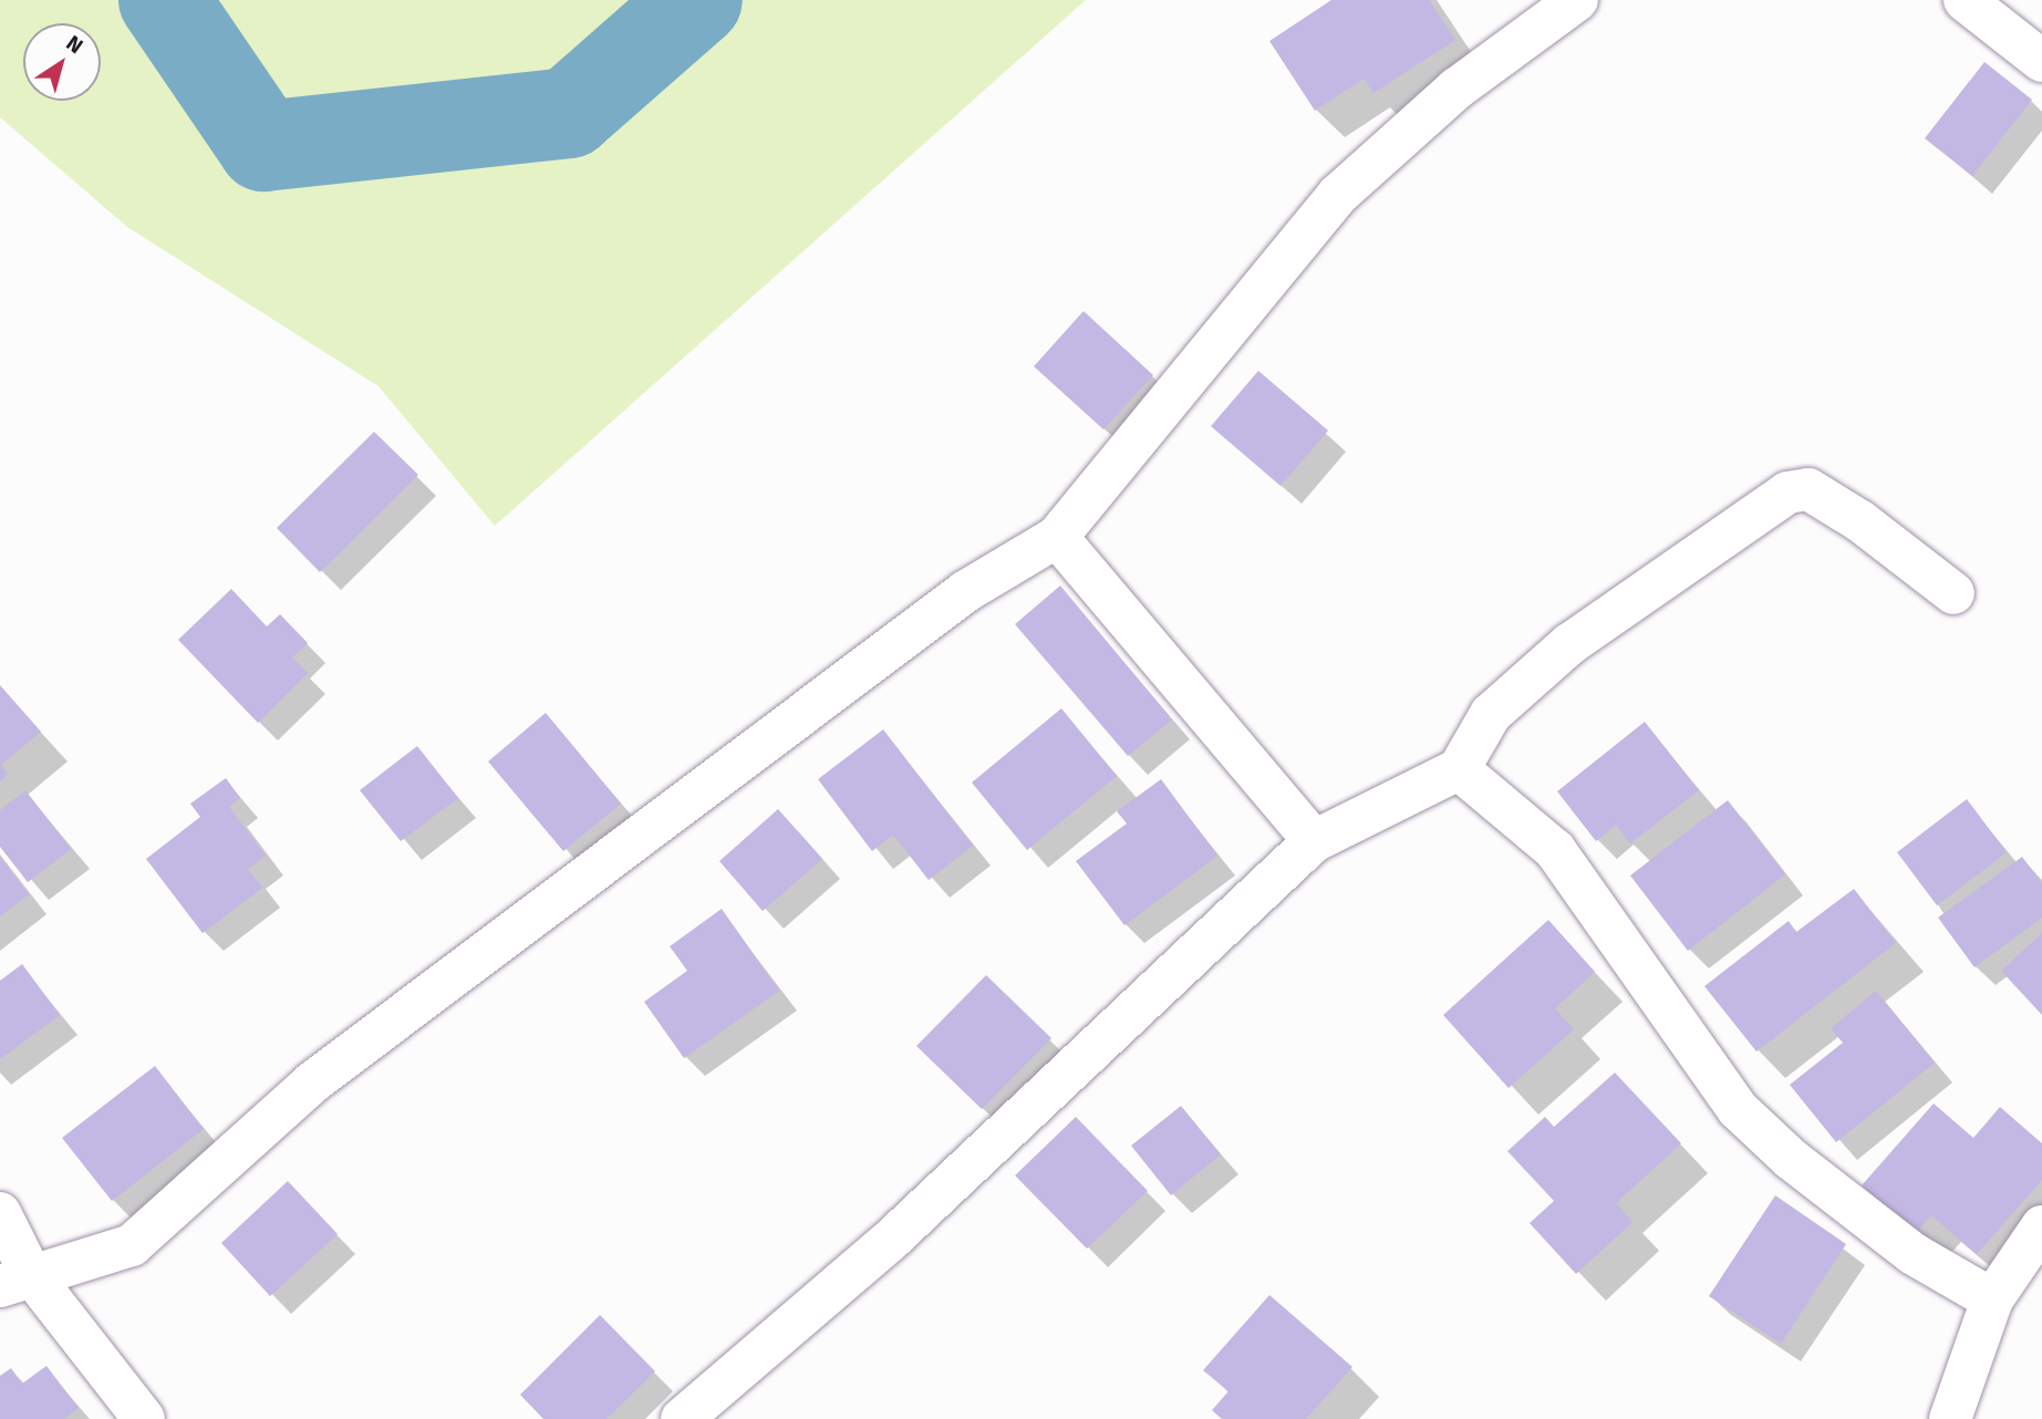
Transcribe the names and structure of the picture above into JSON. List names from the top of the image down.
{
  "north": "top right"
}
